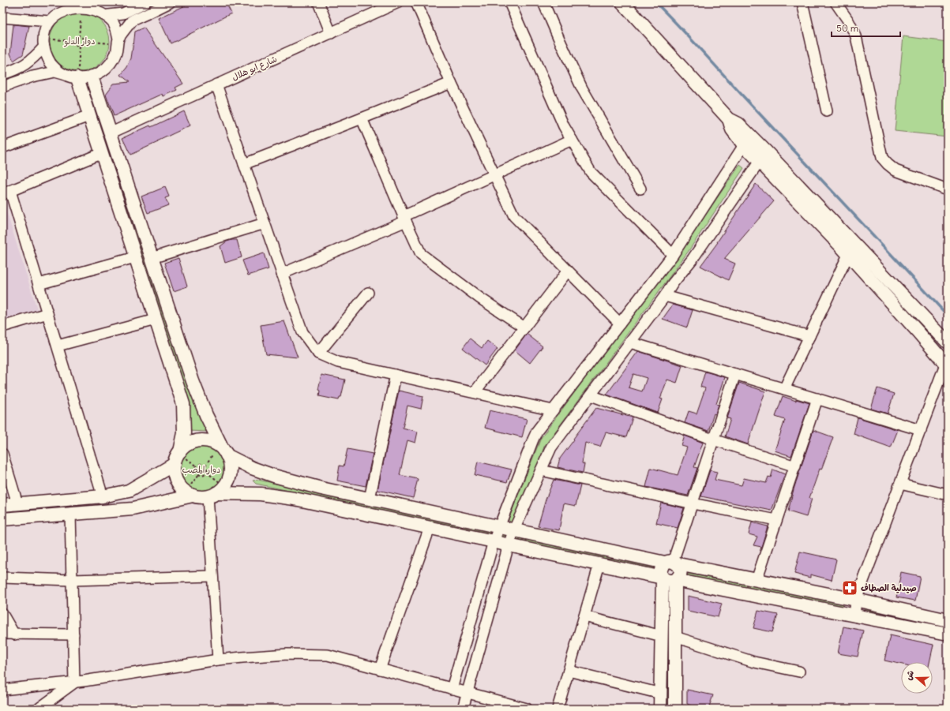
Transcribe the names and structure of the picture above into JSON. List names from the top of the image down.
{
  "streets": {
    "street": ["شارع ابو هلال"]
  },
  "parks": ["دوار الدلو", "دوار المصب"],
  "places": {
    "pharmacy": ["صيدلية الصطاف"]
  },
  "scale_bar": "50 m",
  "north": "left"
}
